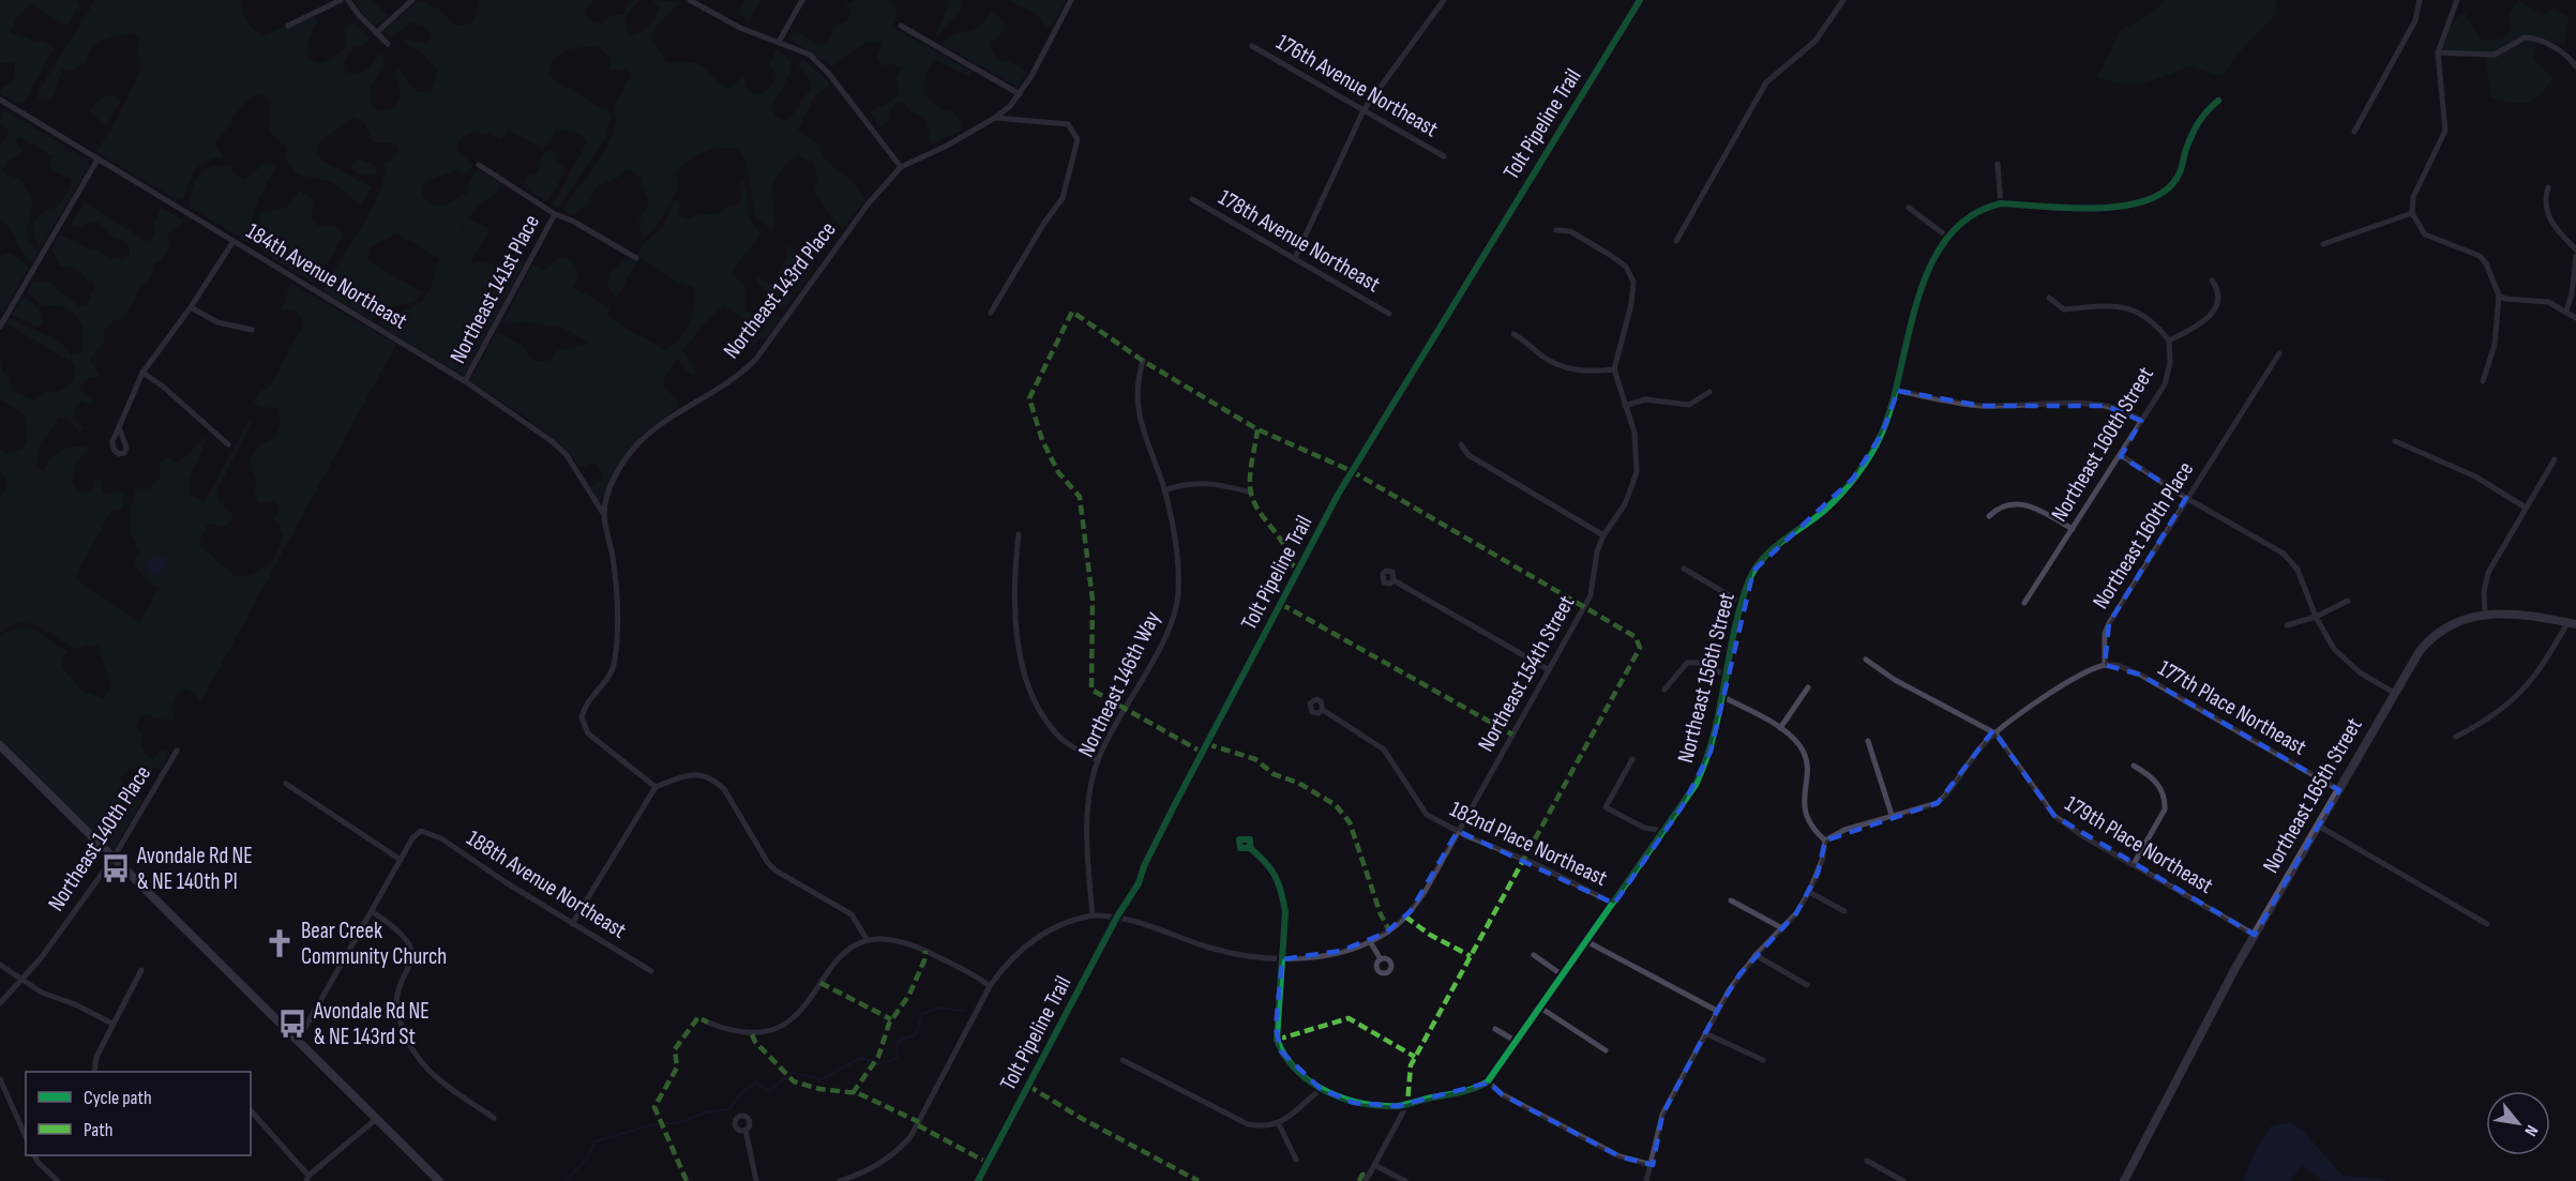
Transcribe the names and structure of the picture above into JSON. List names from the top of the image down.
{
  "streets": {
    "street": [
      "176th Avenue Northeast",
      "178th Avenue Northeast",
      "184th Avenue Northeast",
      "Northeast 141st Place",
      "Northeast 143rd Place",
      "Northeast 160th Street",
      "Northeast 160th Place",
      "Northeast 154th Street",
      "Northeast 156th Street",
      "Northeast 146th Way",
      "177th Place Northeast",
      "Northeast 165th Street",
      "Northeast 140th Place",
      "182nd Place Northeast",
      "179th Place Northeast",
      "188th Avenue Northeast"
    ],
    "cycle path": ["Tolt Pipeline Trail"]
  },
  "crossings": [
    ["184th Avenue Northeast", "Northeast 141st Place"],
    ["184th Avenue Northeast", "Northeast 143rd Place"],
    ["Northeast 160th Place", "177th Place Northeast"],
    ["Northeast 154th Street", "Northeast 146th Way"],
    ["Northeast 154th Street", "182nd Place Northeast"],
    ["Northeast 156th Street", "182nd Place Northeast"],
    ["177th Place Northeast", "Northeast 165th Street"],
    ["Northeast 165th Street", "179th Place Northeast"]
  ],
  "places": {
    "bus stop": ["Avondale Rd NE & NE 140th Pl", "Avondale Rd NE & NE 143rd St"],
    "church": ["Bear Creek Community Church"]
  },
  "legend": ["Cycle path", "Path"],
  "north": "bottom right"
}
